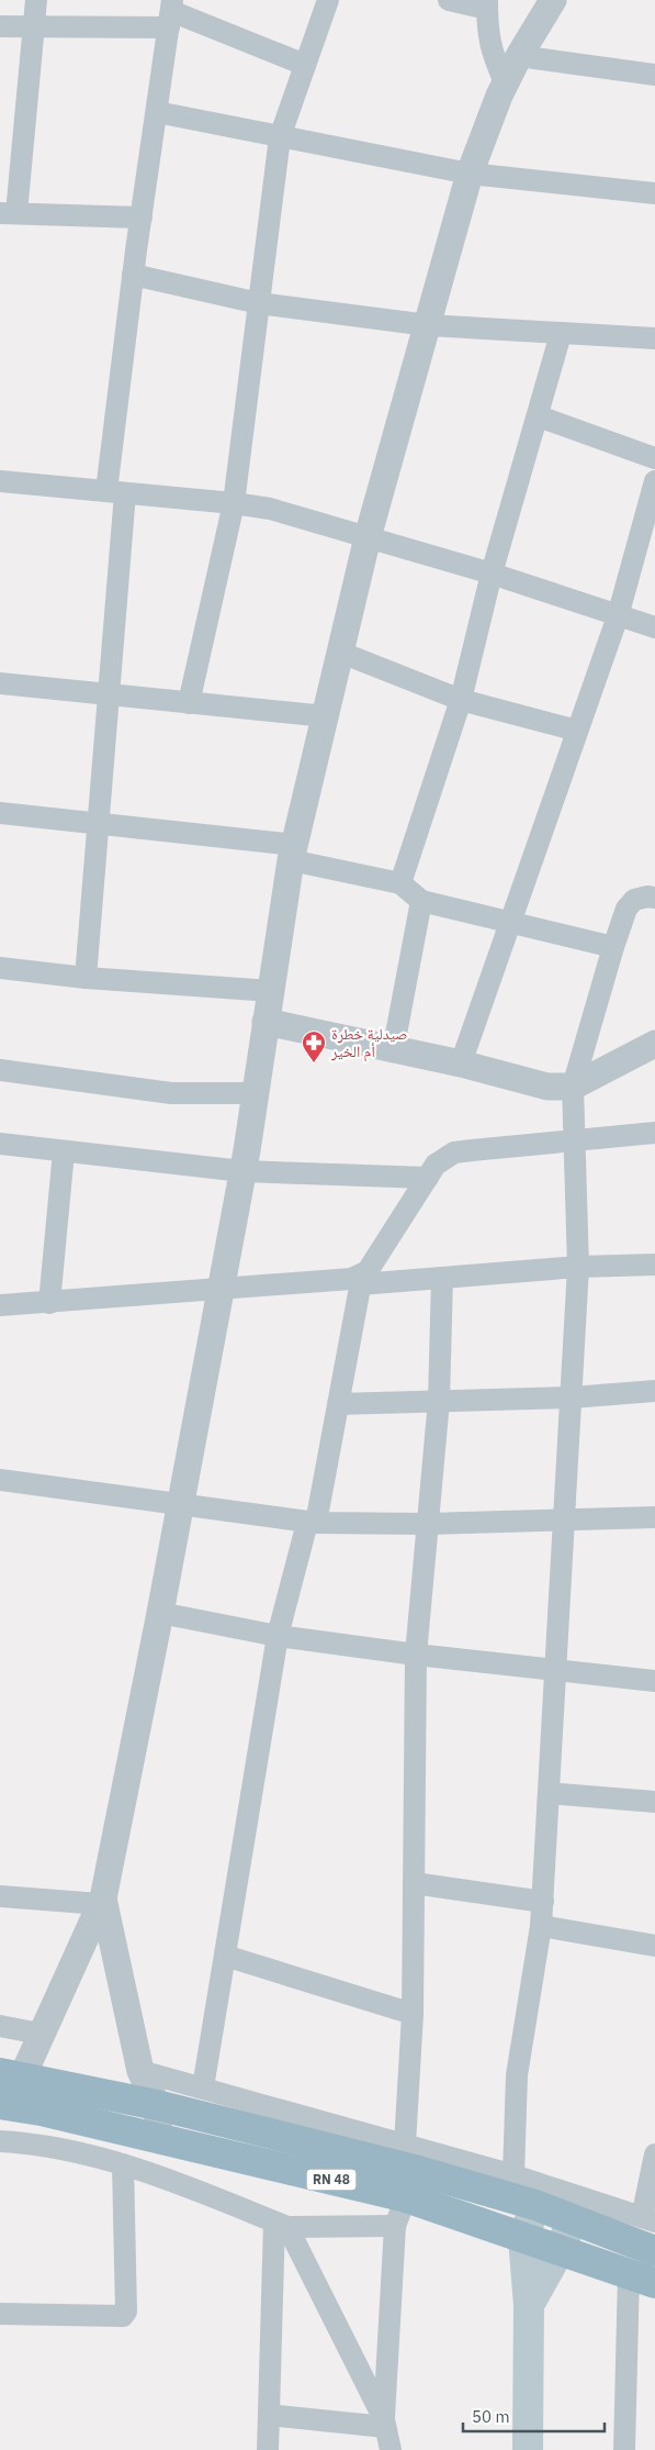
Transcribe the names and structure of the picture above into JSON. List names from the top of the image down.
{
  "streets": {
    "highway": ["RN 48"]
  },
  "places": {
    "pharmacy": ["صيدلية خطرة أم الخير"]
  },
  "scale_bar": "50 m"
}
